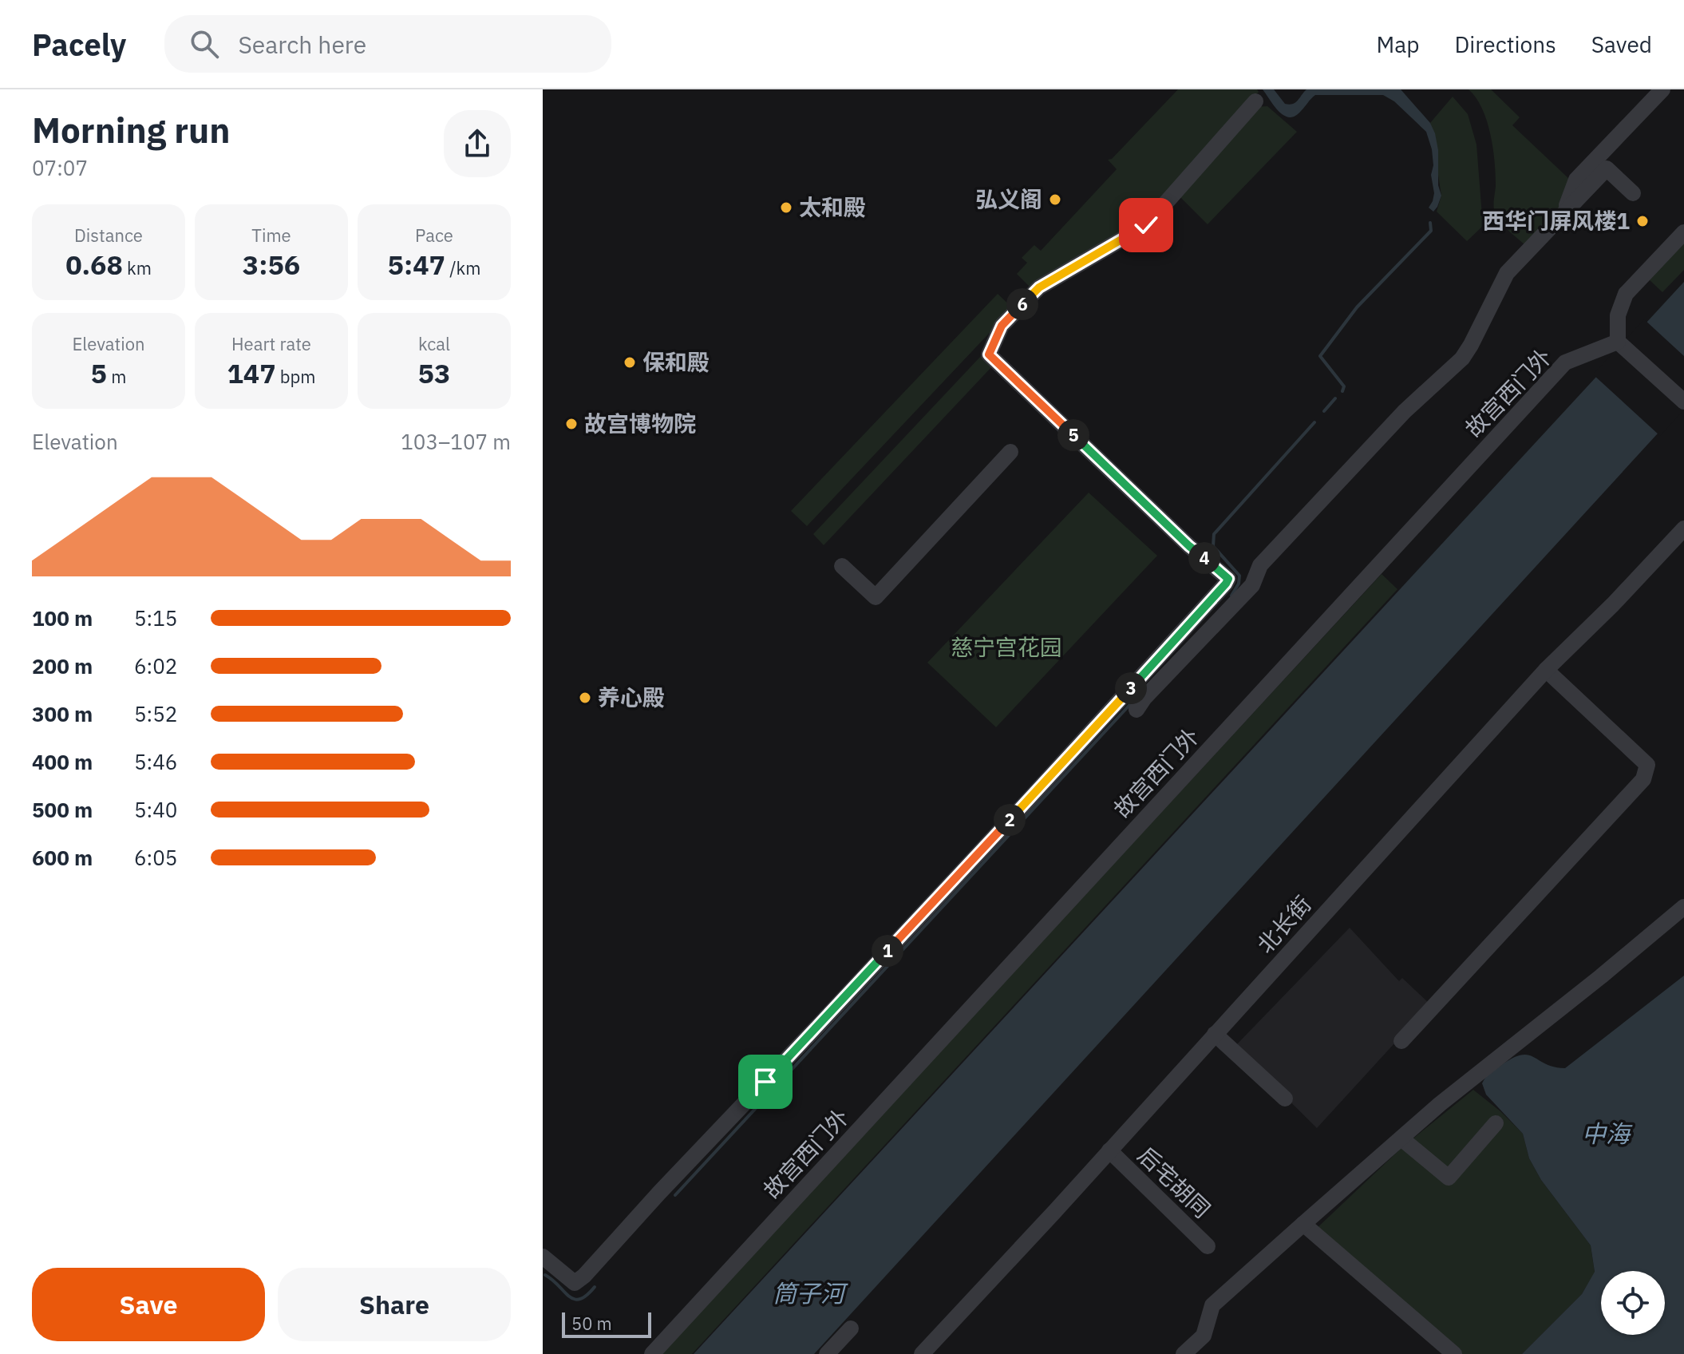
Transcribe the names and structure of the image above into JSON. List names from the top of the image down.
{
  "streets": {
    "street": ["故宫西门外", "北长街", "后宅胡同"]
  },
  "crossings": [
    ["北长街", "后宅胡同"]
  ],
  "water": ["中海", "筒子河"],
  "parks": ["慈宁宫花园"],
  "places": [
    "弘义阁",
    "太和殿",
    "西华门屏风楼1",
    "保和殿",
    "故宫博物院",
    "养心殿"
  ],
  "scale_bar": "50 m",
  "page": {
    "header": "Pacely",
    "search": "Search here",
    "nav": ["Map", "Directions", "Saved"],
    "heading": ["Morning run", "07:07"],
    "stats": [
      ["Distance", "0.68 km"],
      ["Time", "3:56"],
      ["Pace", "5:47 /km"],
      ["Elevation", "5 m"],
      ["Heart rate", "147 bpm"],
      ["kcal", "53"]
    ],
    "pins": [
      "6",
      "5",
      "4",
      "3",
      "2",
      "1"
    ],
    "chart": ["Elevation", "103–107 m"],
    "list": [
      {
        "name": "100 m",
        "note": "5:15"
      },
      {
        "name": "200 m",
        "note": "6:02"
      },
      {
        "name": "300 m",
        "note": "5:52"
      },
      {
        "name": "400 m",
        "note": "5:46"
      },
      {
        "name": "500 m",
        "note": "5:40"
      },
      {
        "name": "600 m",
        "note": "6:05"
      }
    ],
    "buttons": ["Save", "Share"],
    "scale": "50 m"
  }
}
